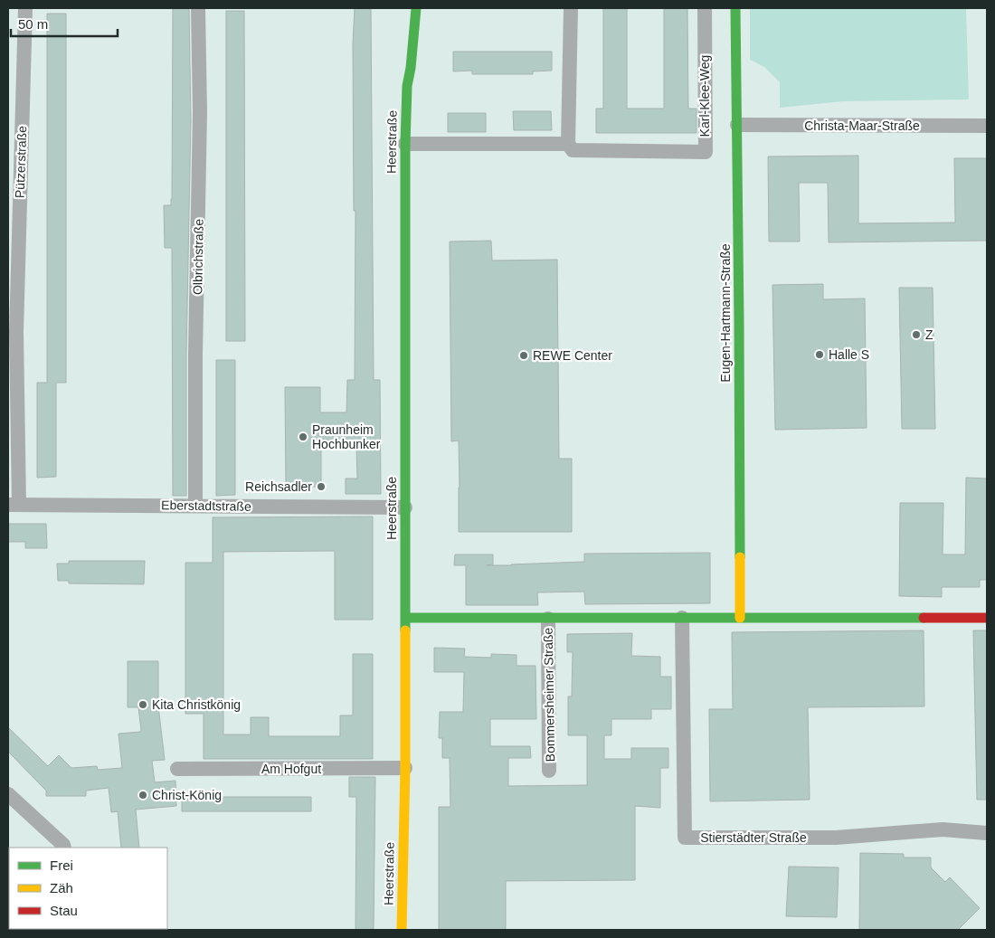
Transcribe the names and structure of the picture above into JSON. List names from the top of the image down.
{
  "streets": {
    "street": [
      "Karl-Klee-Weg",
      "Christa-Maar-Straße",
      "Heerstraße",
      "Pützerstraße",
      "Olbrichstraße",
      "Eugen-Hartmann-Straße",
      "Eberstadtstraße",
      "Bommersheimer Straße",
      "Am Hofgut",
      "Stierstädter Straße"
    ]
  },
  "crossings": [
    ["Karl-Klee-Weg", "Heerstraße"],
    ["Christa-Maar-Straße", "Eugen-Hartmann-Straße"],
    ["Heerstraße", "Eberstadtstraße"],
    ["Heerstraße", "Am Hofgut"],
    ["Pützerstraße", "Eberstadtstraße"],
    ["Olbrichstraße", "Eberstadtstraße"]
  ],
  "places": [
    "Z",
    "Halle S",
    "REWE Center",
    "Praunheim Hochbunker",
    "Reichsadler",
    "Kita Christkönig",
    "Christ-König"
  ],
  "legend": ["Frei", "Zäh", "Stau"],
  "scale_bar": "50 m"
}
